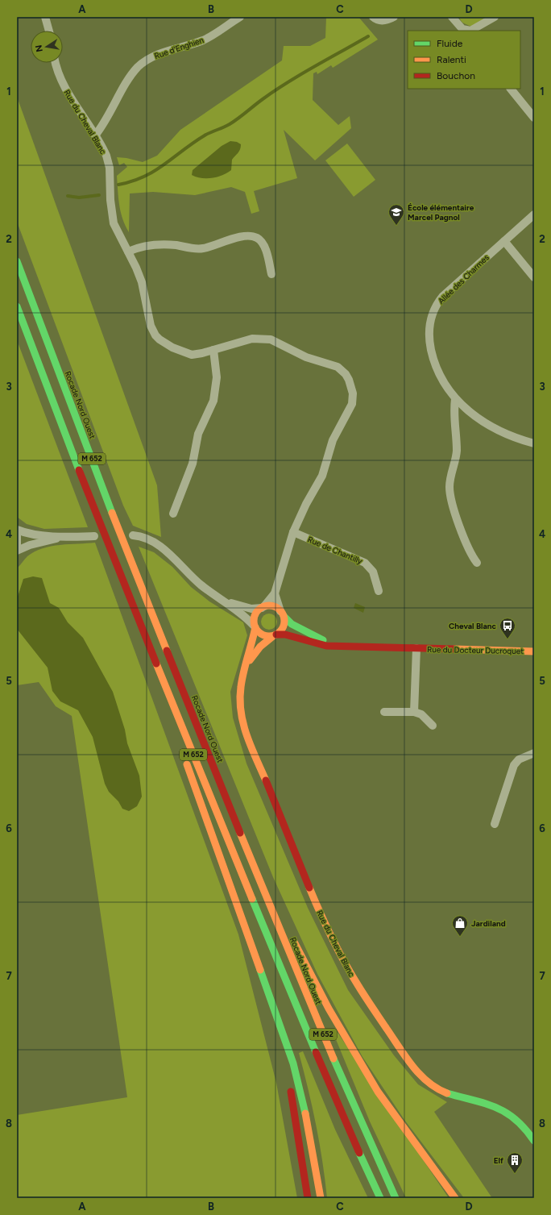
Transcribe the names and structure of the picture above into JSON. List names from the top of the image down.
{
  "streets": {
    "main road": [
      "Rue du Cheval Blanc",
      "Rocade Nord Ouest",
      "M 652",
      "Rue du Docteur Ducroquet"
    ],
    "street": ["Rue d'Enghien", "Allée des Charmes", "Rue de Chantilly"]
  },
  "crossings": [
    ["Rue d'Enghien", "Rue du Cheval Blanc"],
    ["Rue du Cheval Blanc", "Rue de Chantilly"],
    ["Rue du Cheval Blanc", "Rue du Docteur Ducroquet"]
  ],
  "places": {
    "school or university": ["École élémentaire Marcel Pagnol"],
    "bus stop": ["Cheval Blanc"],
    "shop": ["Jardiland"],
    "building": ["Elf"]
  },
  "legend": ["Fluide", "Ralenti", "Bouchon"],
  "north": "left",
  "grid": {
    "columns": [
      "A",
      "B",
      "C",
      "D"
    ],
    "rows": [
      "1",
      "2",
      "3",
      "4",
      "5",
      "6",
      "7",
      "8"
    ]
  }
}
